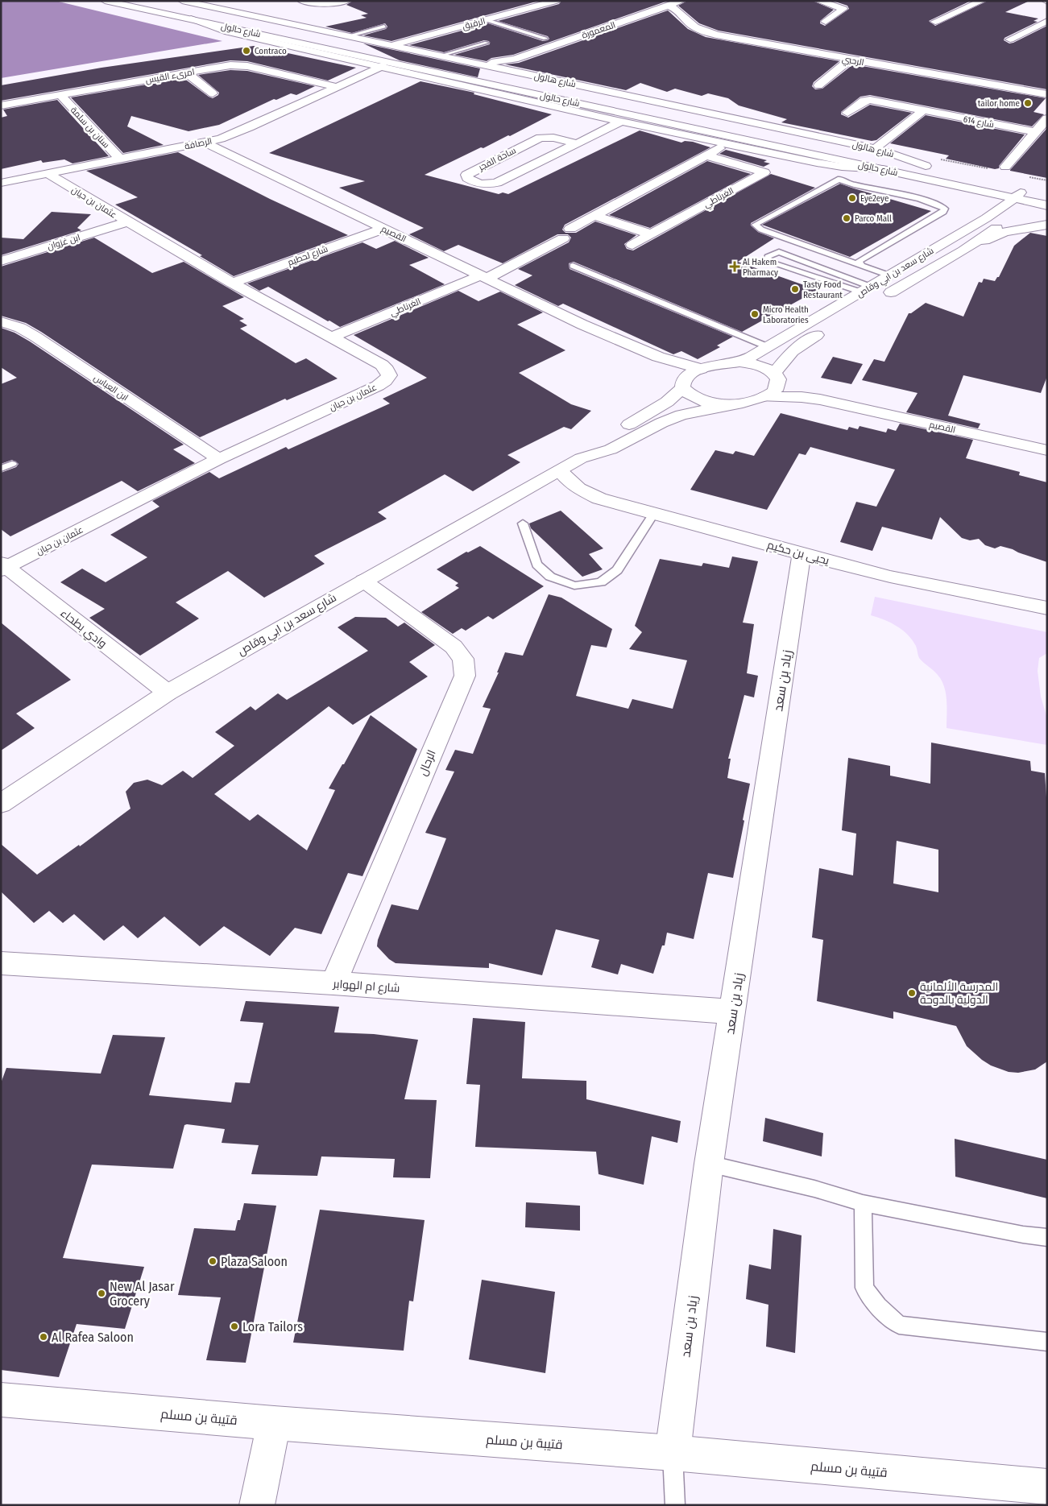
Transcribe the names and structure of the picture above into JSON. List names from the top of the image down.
{
  "streets": {
    "street": [
      "الرفيق",
      "شارع حالول",
      "المعمورة",
      "الرحبي",
      "امرىء القيس",
      "شارع هالول",
      "شارع 614",
      "سنان بن سلمة",
      "الرصافة",
      "ساحة الفجر",
      "الغرناطي",
      "عثمان بن حيان",
      "القصيم",
      "ابن غزوان",
      "شارع لحطيم",
      "شارع سعد بن ابي وقاص",
      "ابن العباس",
      "يحيى بن حكيم",
      "وادي بطحاء",
      "زياد بن سعد",
      "الرحال",
      "شارع ام الهوابر",
      "قتيبة بن مسلم"
    ]
  },
  "crossings": [
    ["الرفيق", "شارع هالول"],
    ["شارع حالول", "شارع هالول"],
    ["شارع حالول", "شارع سعد بن ابي وقاص"],
    ["المعمورة", "الرحبي"],
    ["المعمورة", "شارع هالول"],
    ["امرىء القيس", "سنان بن سلمة"],
    ["امرىء القيس", "الرصافة"],
    ["شارع هالول", "الرصافة"],
    ["شارع هالول", "ساحة الفجر"],
    ["شارع هالول", "الغرناطي"],
    ["سنان بن سلمة", "الرصافة"],
    ["الرصافة", "عثمان بن حيان"],
    ["الرصافة", "القصيم"],
    ["الغرناطي", "عثمان بن حيان"],
    ["الغرناطي", "القصيم"],
    ["عثمان بن حيان", "ابن غزوان"],
    ["عثمان بن حيان", "شارع لحطيم"],
    ["عثمان بن حيان", "ابن العباس"],
    ["عثمان بن حيان", "وادي بطحاء"],
    ["القصيم", "شارع لحطيم"],
    ["القصيم", "شارع سعد بن ابي وقاص"],
    ["شارع سعد بن ابي وقاص", "يحيى بن حكيم"],
    ["شارع سعد بن ابي وقاص", "وادي بطحاء"],
    ["شارع سعد بن ابي وقاص", "الرحال"],
    ["يحيى بن حكيم", "زياد بن سعد"],
    ["زياد بن سعد", "شارع ام الهوابر"],
    ["زياد بن سعد", "قتيبة بن مسلم"],
    ["الرحال", "شارع ام الهوابر"]
  ],
  "places": {
    "other": [
      "Contraco",
      "tailor home",
      "Eye2eye",
      "Parco Mall",
      "Tasty Food Restaurant",
      "Micro Health Laboratories",
      "المدرسة الألمانية الدولية بالدوحة",
      "Plaza Saloon",
      "New Al Jasar Grocery",
      "Lora Tailors",
      "Al Rafea Saloon"
    ],
    "health": ["Al Hakem Pharmacy"]
  }
}
